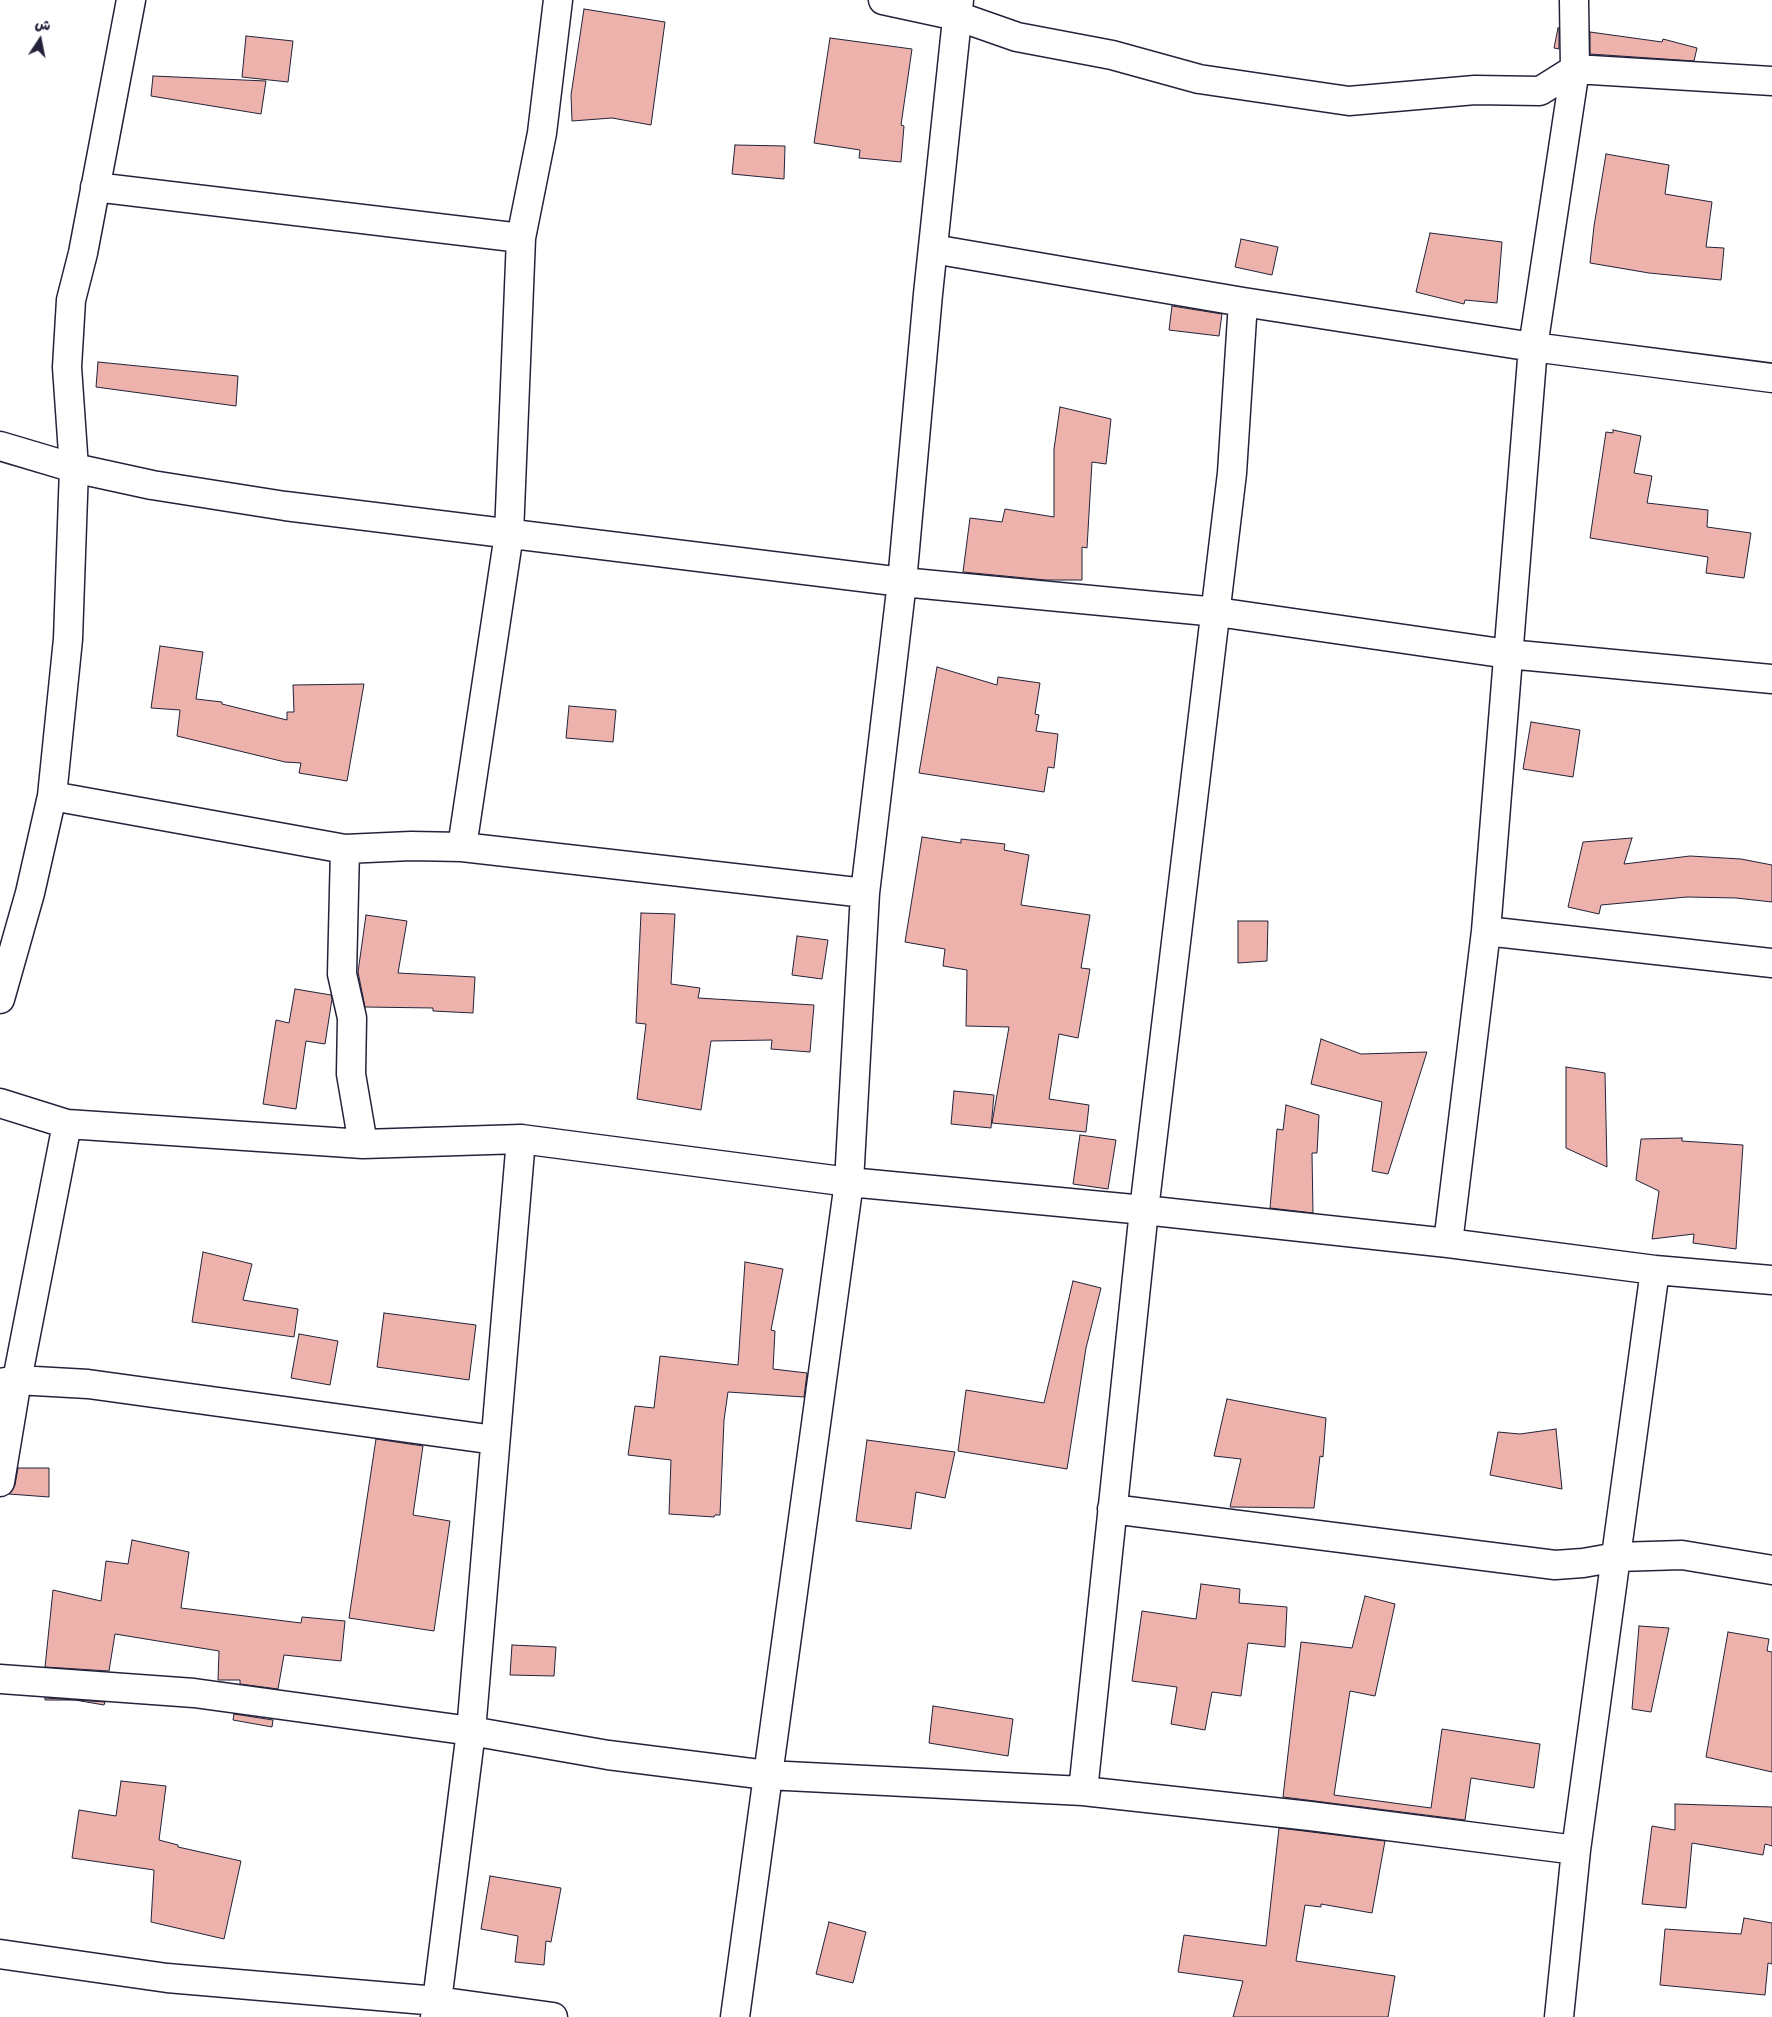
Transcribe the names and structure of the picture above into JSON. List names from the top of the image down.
{
  "north": "top"
}
